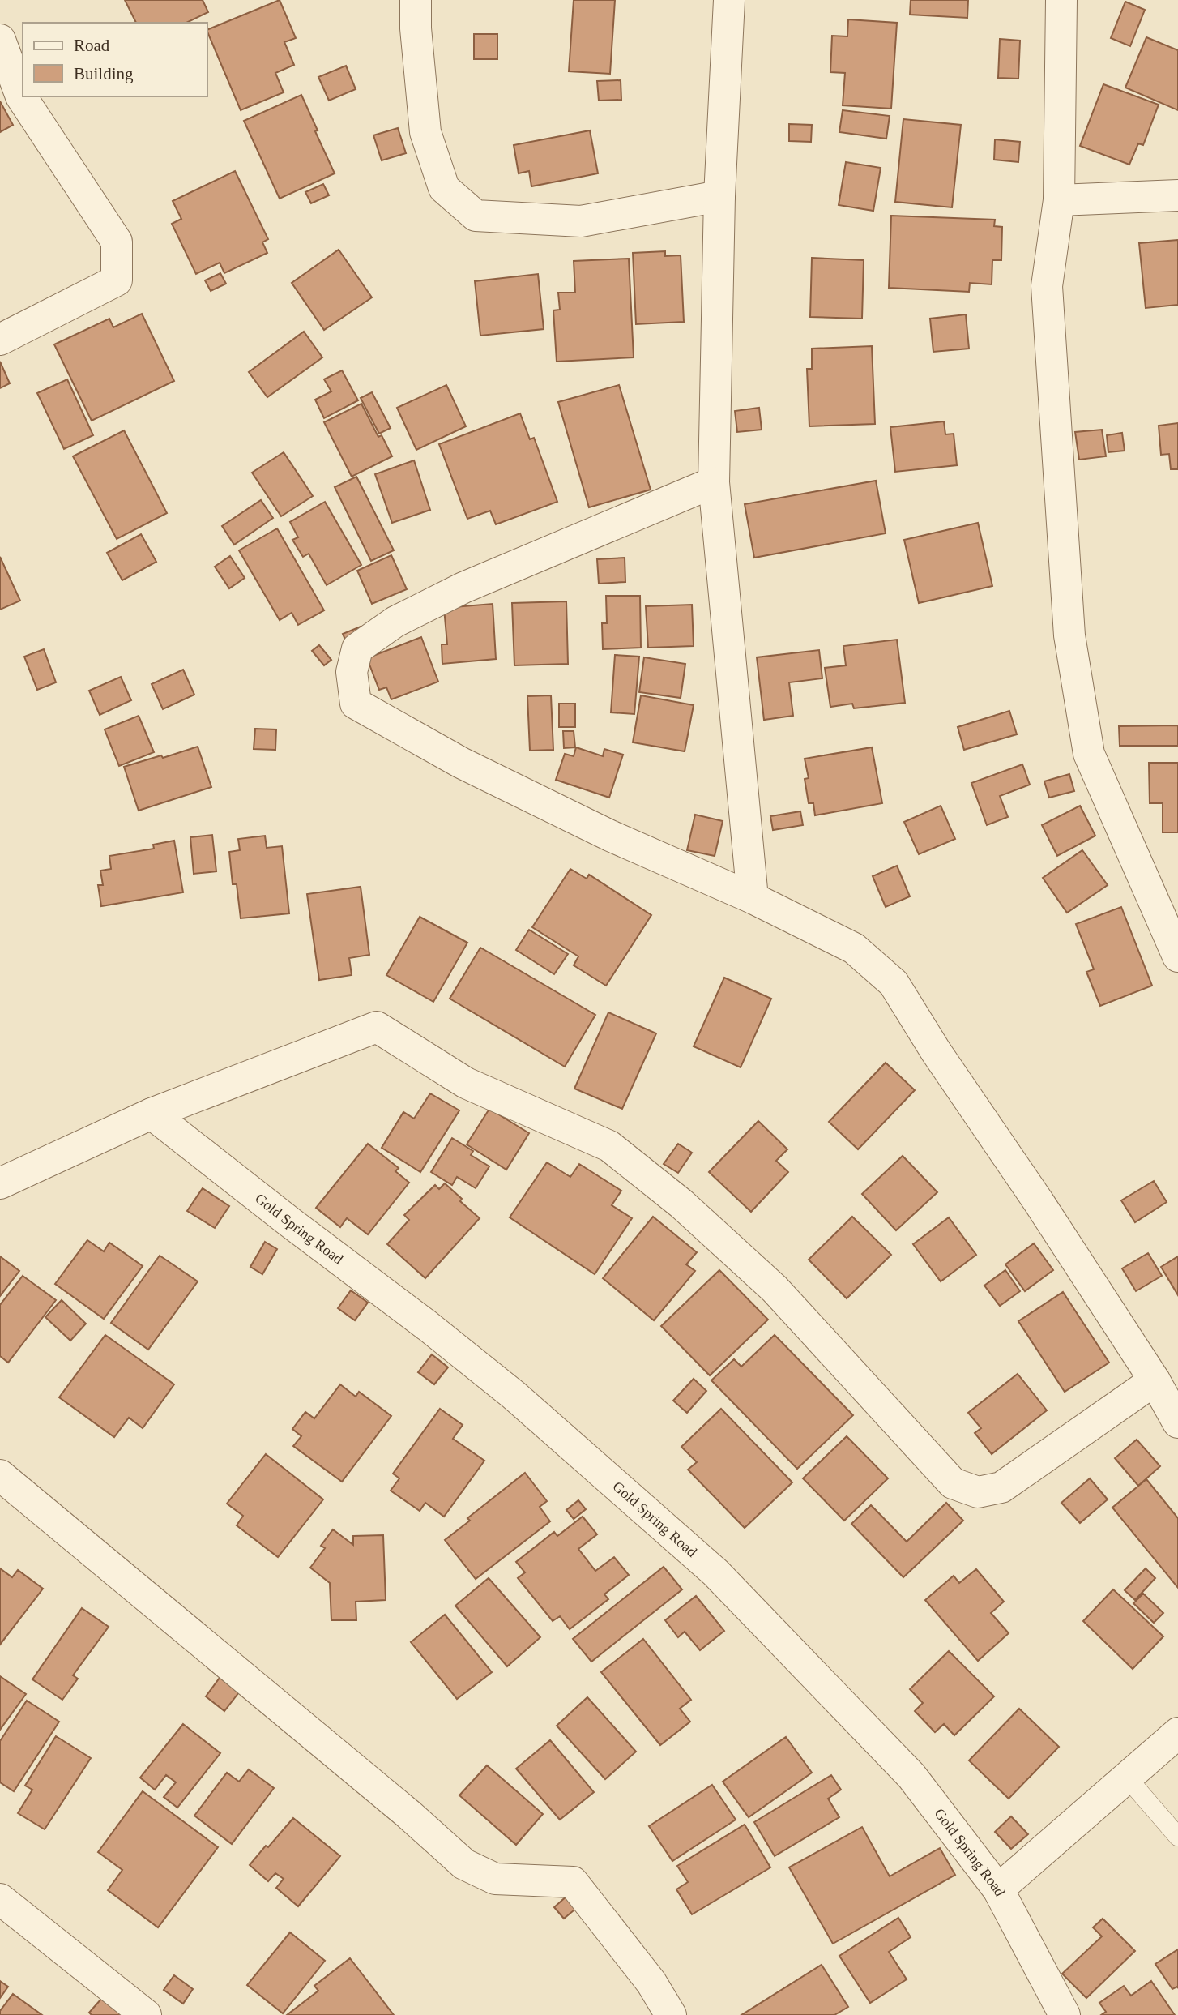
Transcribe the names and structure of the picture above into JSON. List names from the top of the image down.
{
  "streets": {
    "street": ["Gold Spring Road"]
  },
  "legend": ["Road", "Building"]
}
